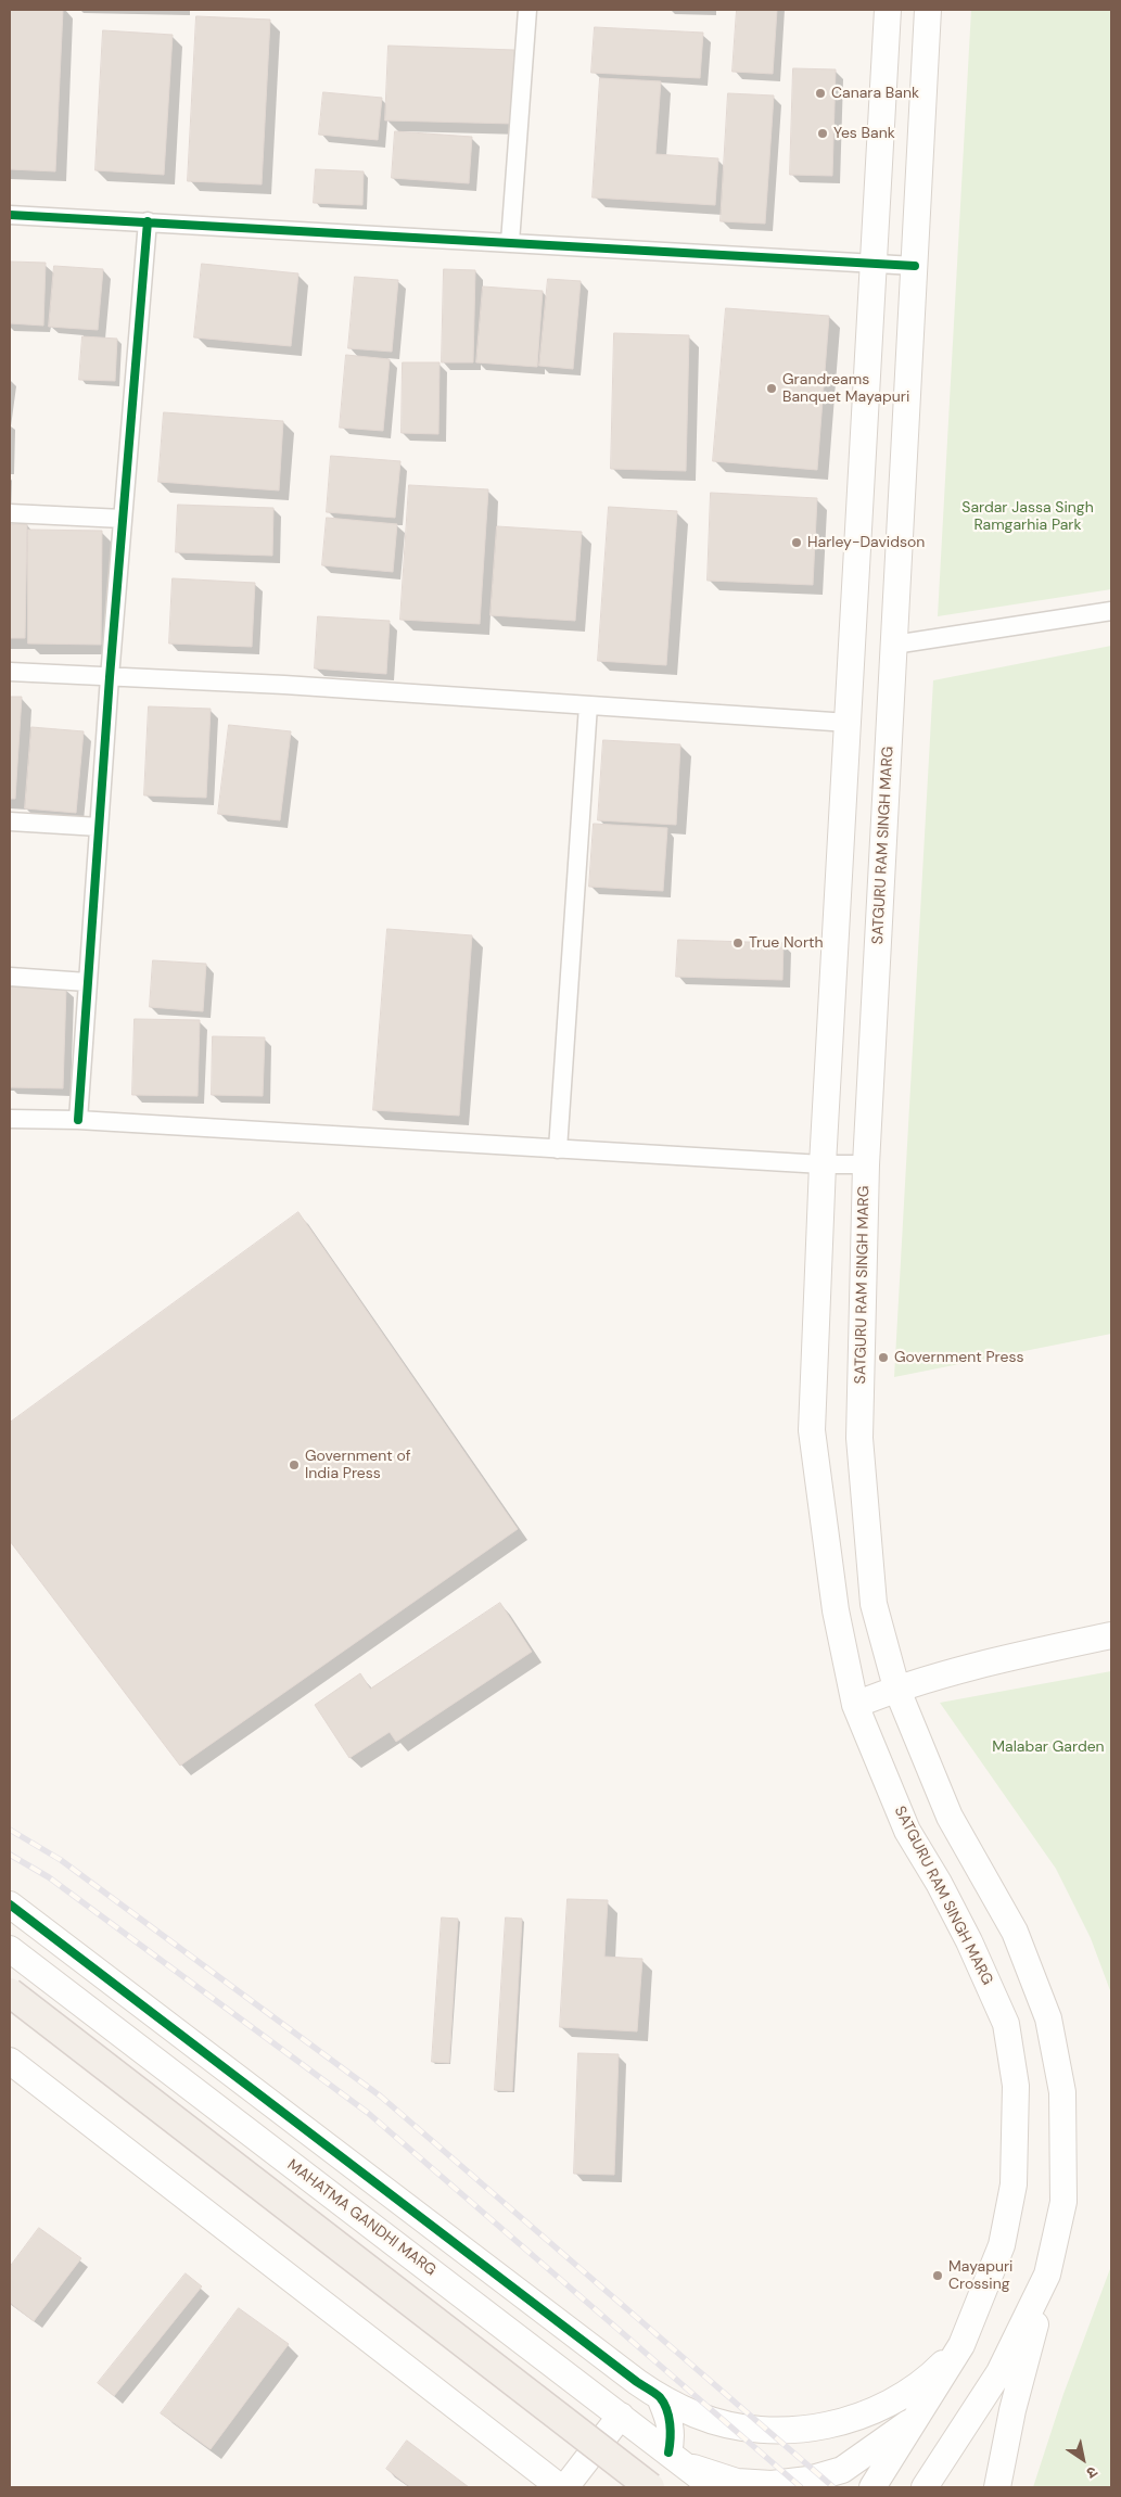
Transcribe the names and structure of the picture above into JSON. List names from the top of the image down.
{
  "streets": {
    "main road": ["SATGURU RAM SINGH MARG", "MAHATMA GANDHI MARG"]
  },
  "parks": ["Sardar Jassa Singh Ramgarhia Park", "Malabar Garden"],
  "places": [
    "Canara Bank",
    "Yes Bank",
    "Grandreams Banquet Mayapuri",
    "Harley-Davidson",
    "True North",
    "Government Press",
    "Government of India Press",
    "Mayapuri Crossing"
  ],
  "north": "bottom right"
}
